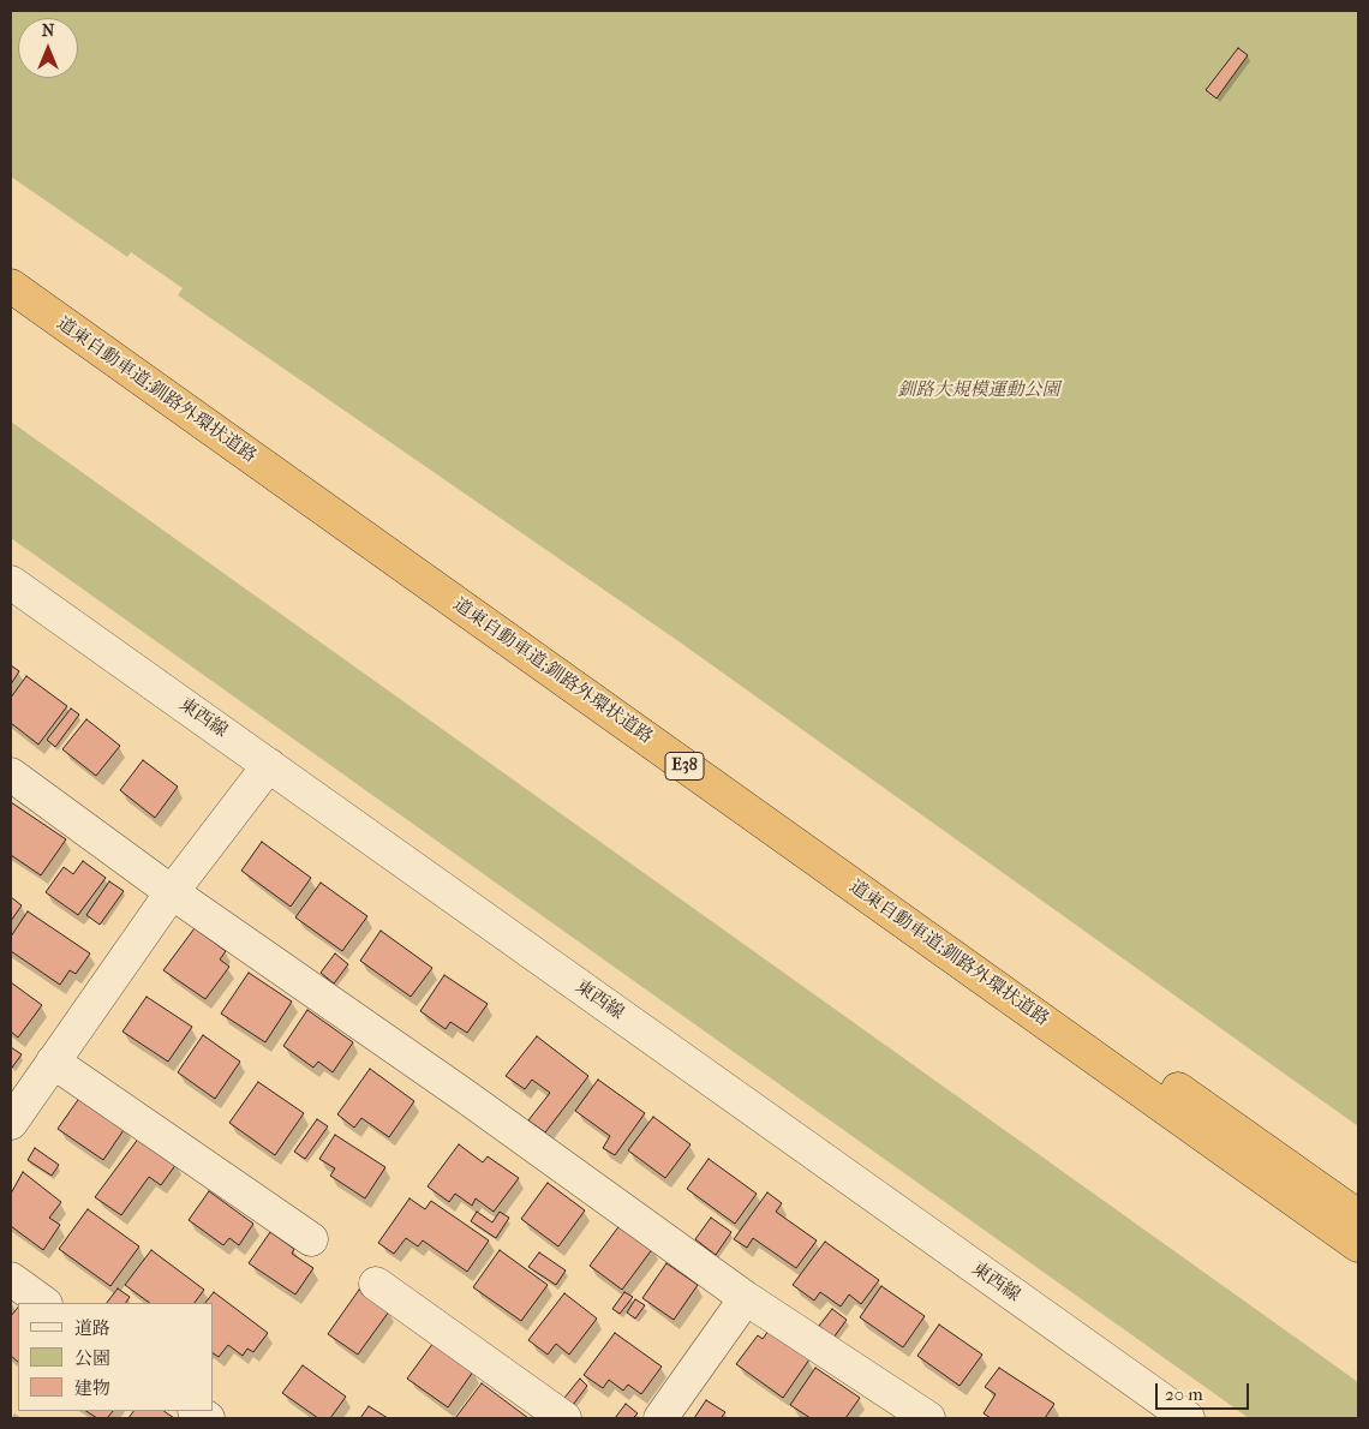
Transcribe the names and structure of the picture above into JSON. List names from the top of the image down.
{
  "streets": {
    "highway": ["道東自動車道;釧路外環状道路", "E38"],
    "street": ["東西線"]
  },
  "parks": ["釧路大規模運動公園"],
  "legend": ["道路", "公園", "建物"],
  "scale_bar": "20 m",
  "north": "top"
}
